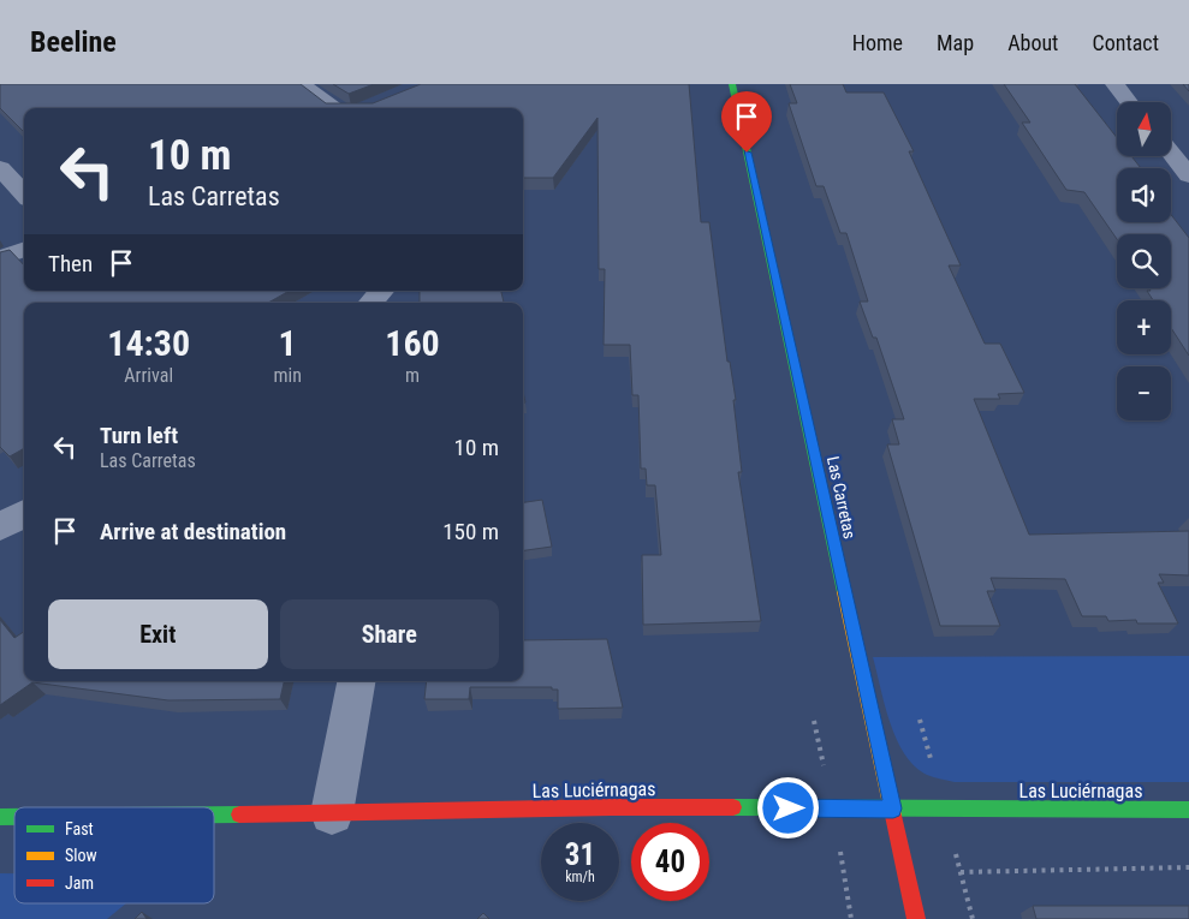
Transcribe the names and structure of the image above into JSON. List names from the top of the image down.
{
  "streets": {
    "street": ["Las Carretas", "Las Luciérnagas"]
  },
  "crossings": [
    ["Las Carretas", "Las Luciérnagas"]
  ],
  "legend": ["Fast", "Slow", "Jam"],
  "north": "top",
  "page": {
    "header": "Beeline",
    "nav": [
      "Home",
      "Map",
      "About",
      "Contact"
    ],
    "map_buttons": ["+", "−"],
    "turn": ["10 m", "Las Carretas"],
    "then": "Then",
    "eta": [
      "14:30",
      "Arrival",
      "1",
      "min",
      "160",
      "m"
    ],
    "list": [
      {
        "name": "Turn left",
        "note": "Las Carretas",
        "value": "10 m"
      },
      {
        "name": "Arrive at destination",
        "value": "150 m"
      }
    ],
    "buttons": ["Exit", "Share"],
    "speed": "31 km/h",
    "limit": "40"
  }
}
